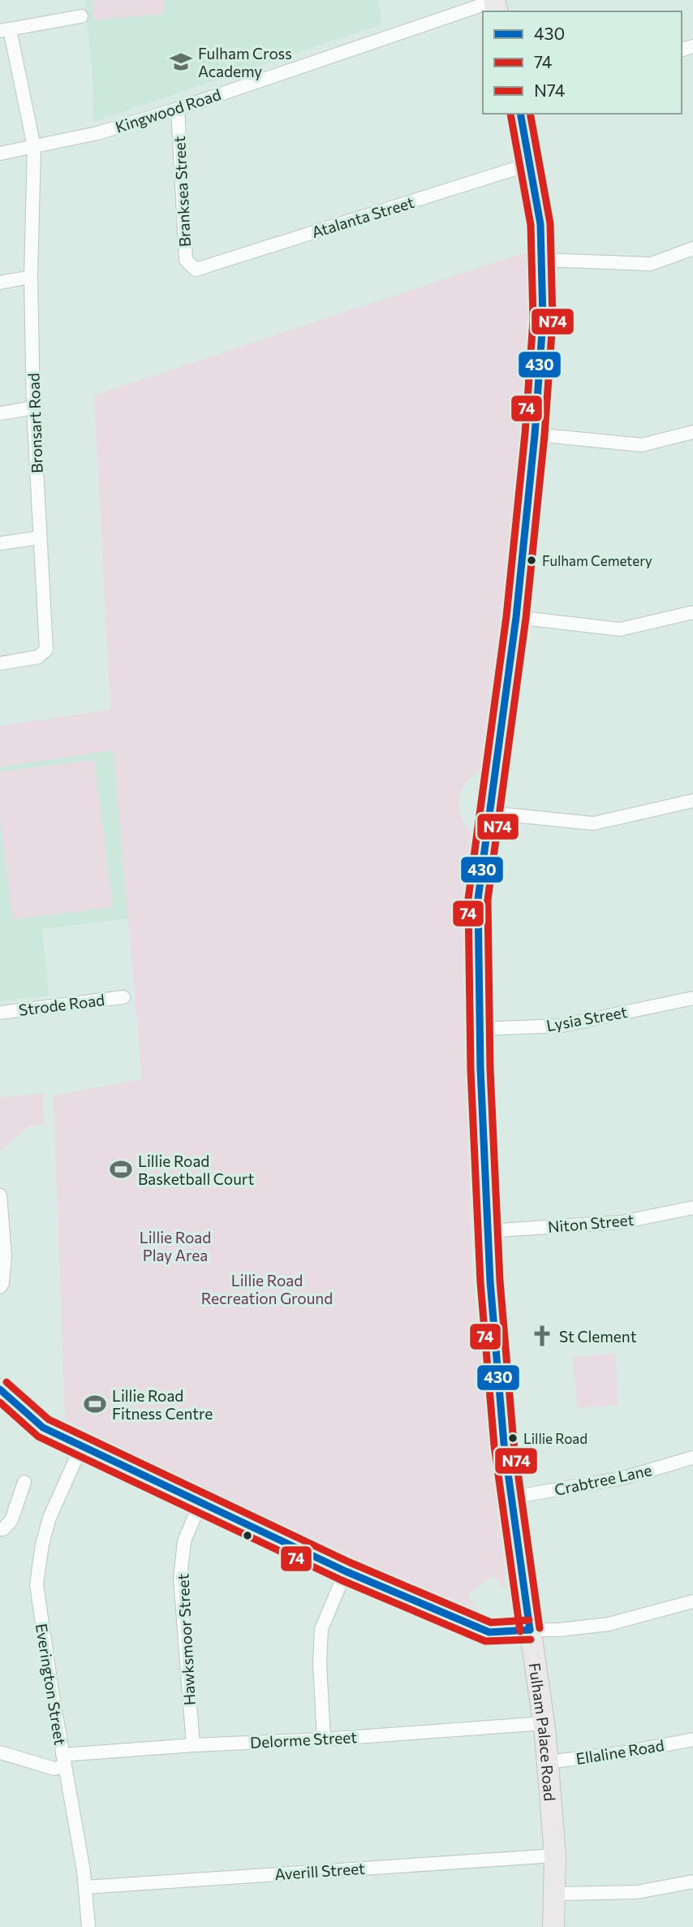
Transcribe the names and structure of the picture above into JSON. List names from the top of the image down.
{
  "streets": {
    "main road": ["Fulham Palace Road"],
    "street": [
      "Kingwood Road",
      "Branksea Street",
      "Atalanta Street",
      "Bronsart Road",
      "Strode Road",
      "Lysia Street",
      "Niton Street",
      "Crabtree Lane",
      "Hawksmoor Street",
      "Everington Street",
      "Delorme Street",
      "Ellaline Road",
      "Averill Street"
    ]
  },
  "crossings": [
    ["Kingwood Road", "Branksea Street"],
    ["Kingwood Road", "Bronsart Road"],
    ["Branksea Street", "Atalanta Street"],
    ["Atalanta Street", "Fulham Palace Road"],
    ["Lysia Street", "Fulham Palace Road"],
    ["Niton Street", "Fulham Palace Road"],
    ["Crabtree Lane", "Fulham Palace Road"],
    ["Hawksmoor Street", "Delorme Street"],
    ["Everington Street", "Delorme Street"],
    ["Everington Street", "Averill Street"],
    ["Fulham Palace Road", "Delorme Street"],
    ["Fulham Palace Road", "Ellaline Road"],
    ["Fulham Palace Road", "Averill Street"]
  ],
  "parks": ["Lillie Road Play Area", "Lillie Road Recreation Ground"],
  "places": {
    "school or university": ["Fulham Cross Academy"],
    "other": ["Fulham Cemetery", "Lillie Road"],
    "sports": ["Lillie Road Basketball Court", "Lillie Road Fitness Centre"],
    "church": ["St Clement"]
  },
  "lines": ["transit line 430", "transit line 74", "transit line N74"],
  "legend": ["430", "74", "N74"]
}
